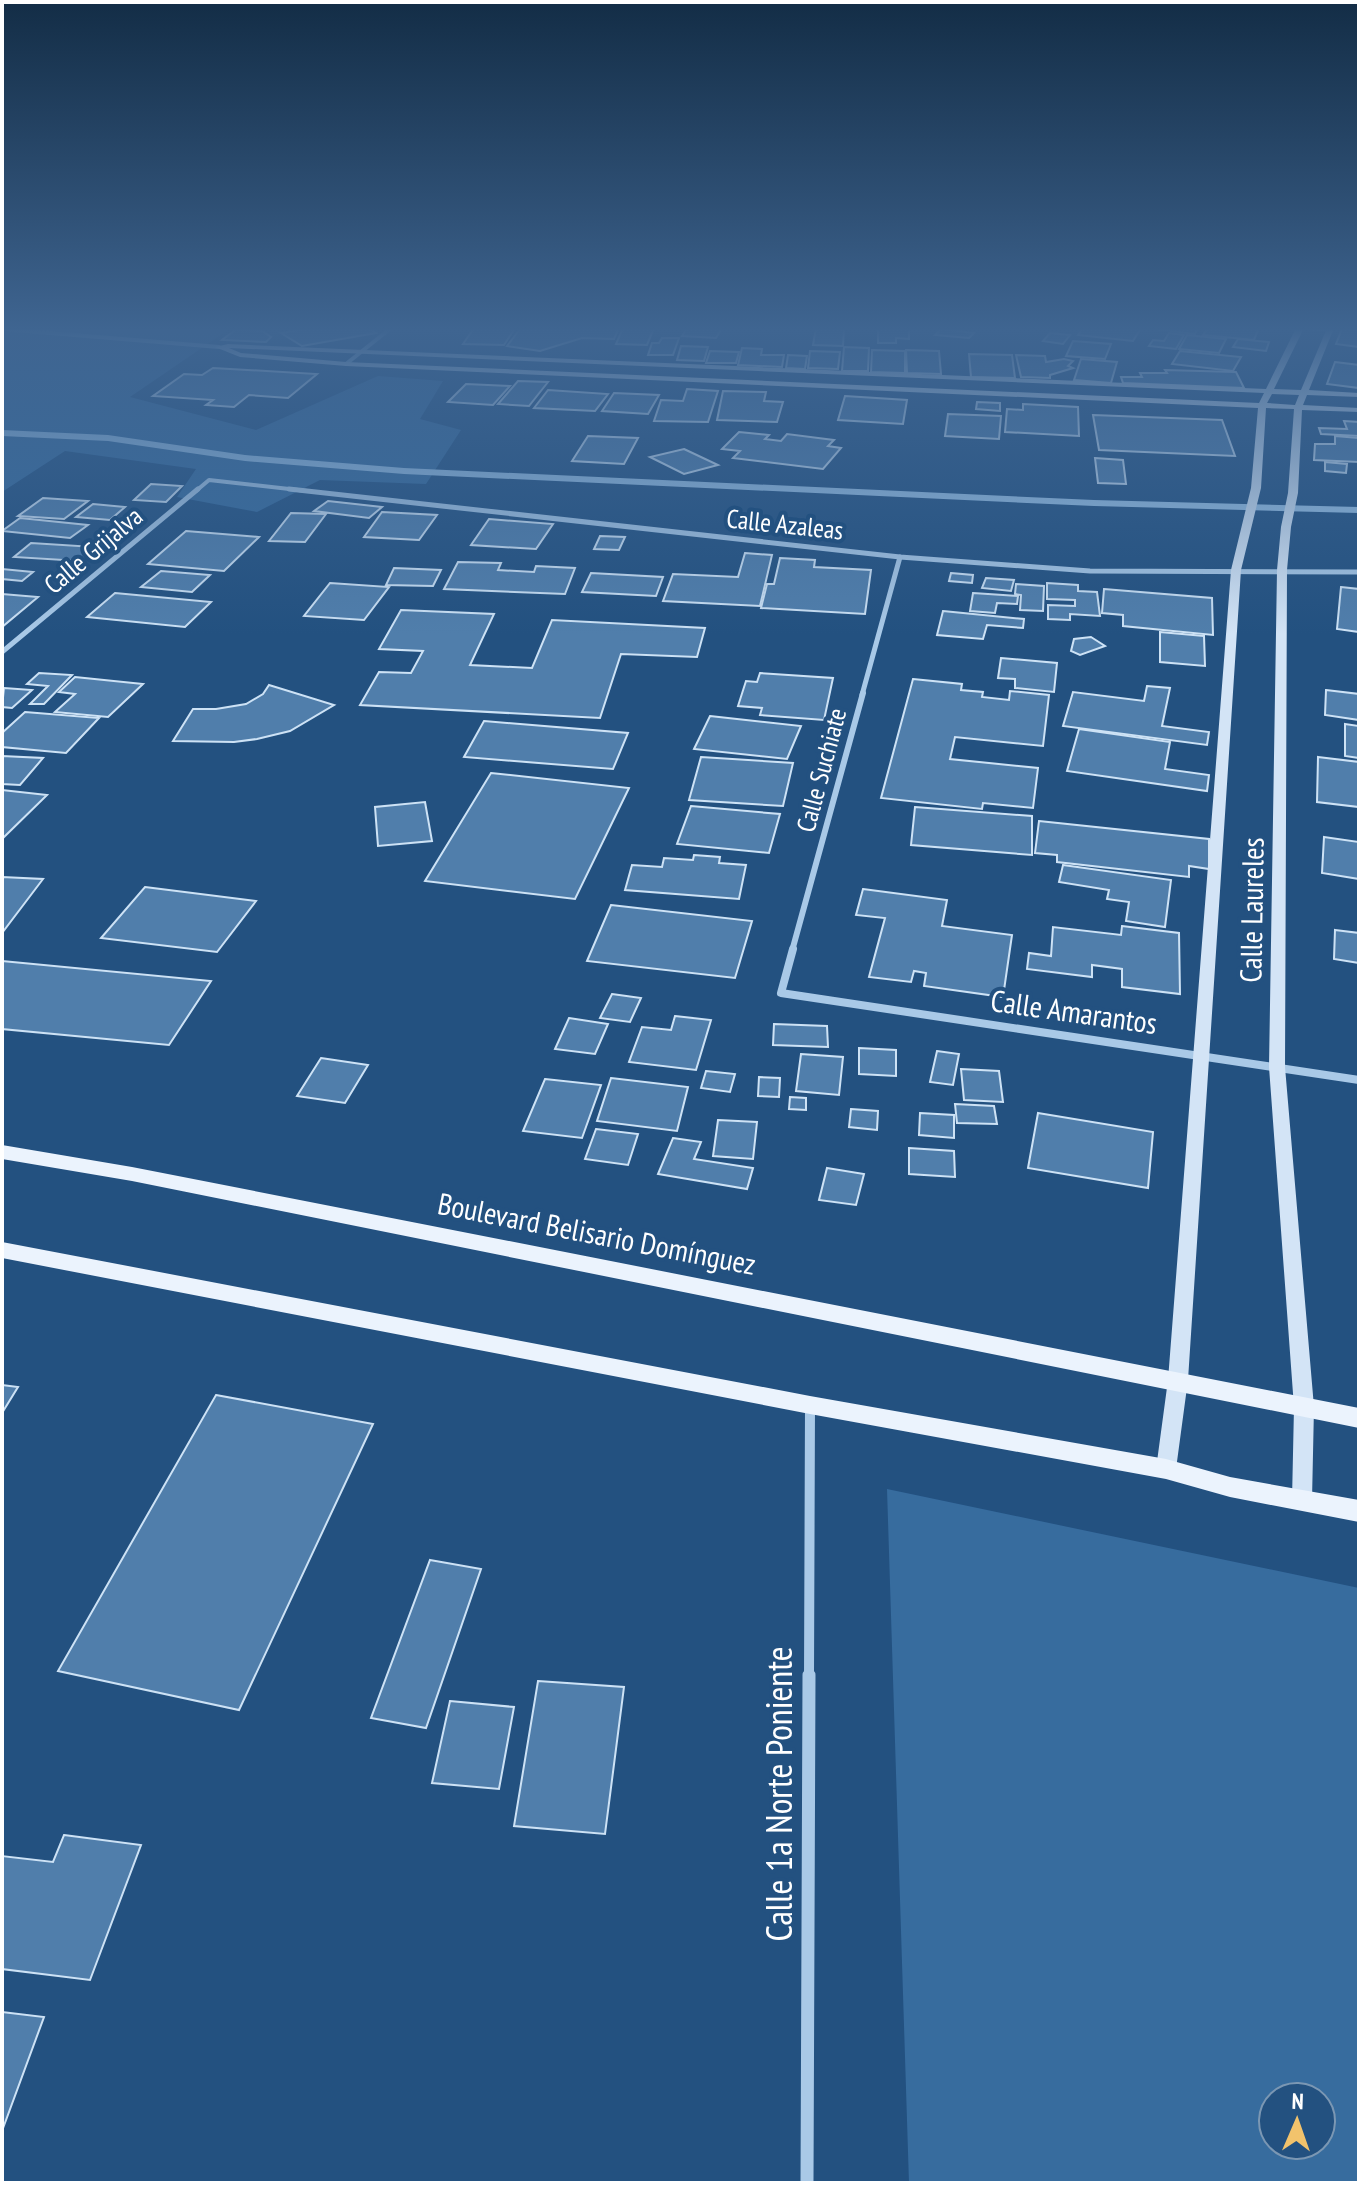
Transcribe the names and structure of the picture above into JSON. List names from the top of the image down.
{
  "streets": {
    "main road": ["Boulevard Belisario Domínguez"],
    "street": [
      "Calle Azaleas",
      "Calle Grijalva",
      "Calle Suchiate",
      "Calle Laureles",
      "Calle Amarantos",
      "Calle 1a Norte Poniente"
    ]
  },
  "crossings": [
    ["Calle Azaleas", "Calle Grijalva"],
    ["Calle Azaleas", "Calle Suchiate"],
    ["Calle Azaleas", "Calle Laureles"],
    ["Calle Suchiate", "Calle Amarantos"],
    ["Calle Laureles", "Calle Amarantos"],
    ["Calle Laureles", "Boulevard Belisario Domínguez"]
  ],
  "north": "top"
}
